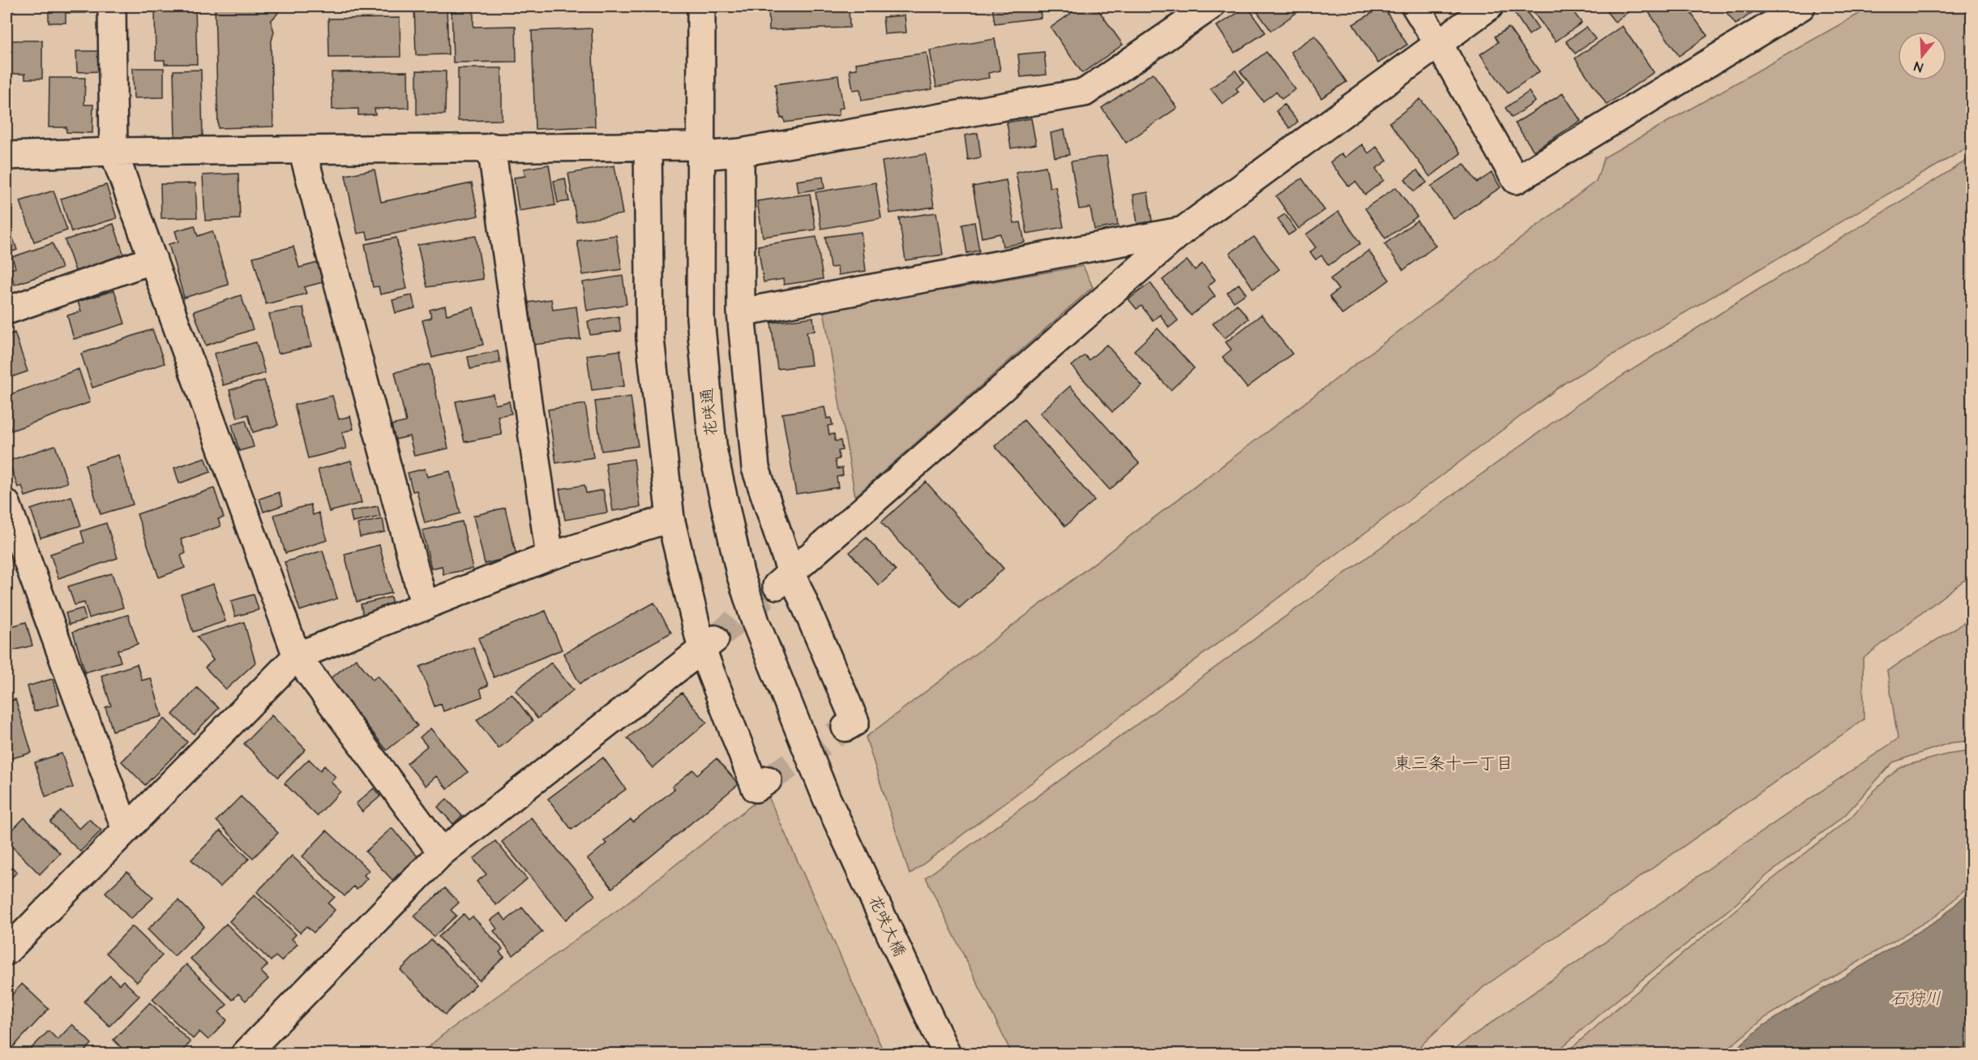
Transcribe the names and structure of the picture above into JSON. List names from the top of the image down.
{
  "streets": {
    "street": ["花咲通", "花咲大橋"]
  },
  "crossings": [
    ["花咲通", "花咲大橋"]
  ],
  "districts": ["東三条十一丁目"],
  "water": ["石狩川"],
  "north": "bottom"
}
